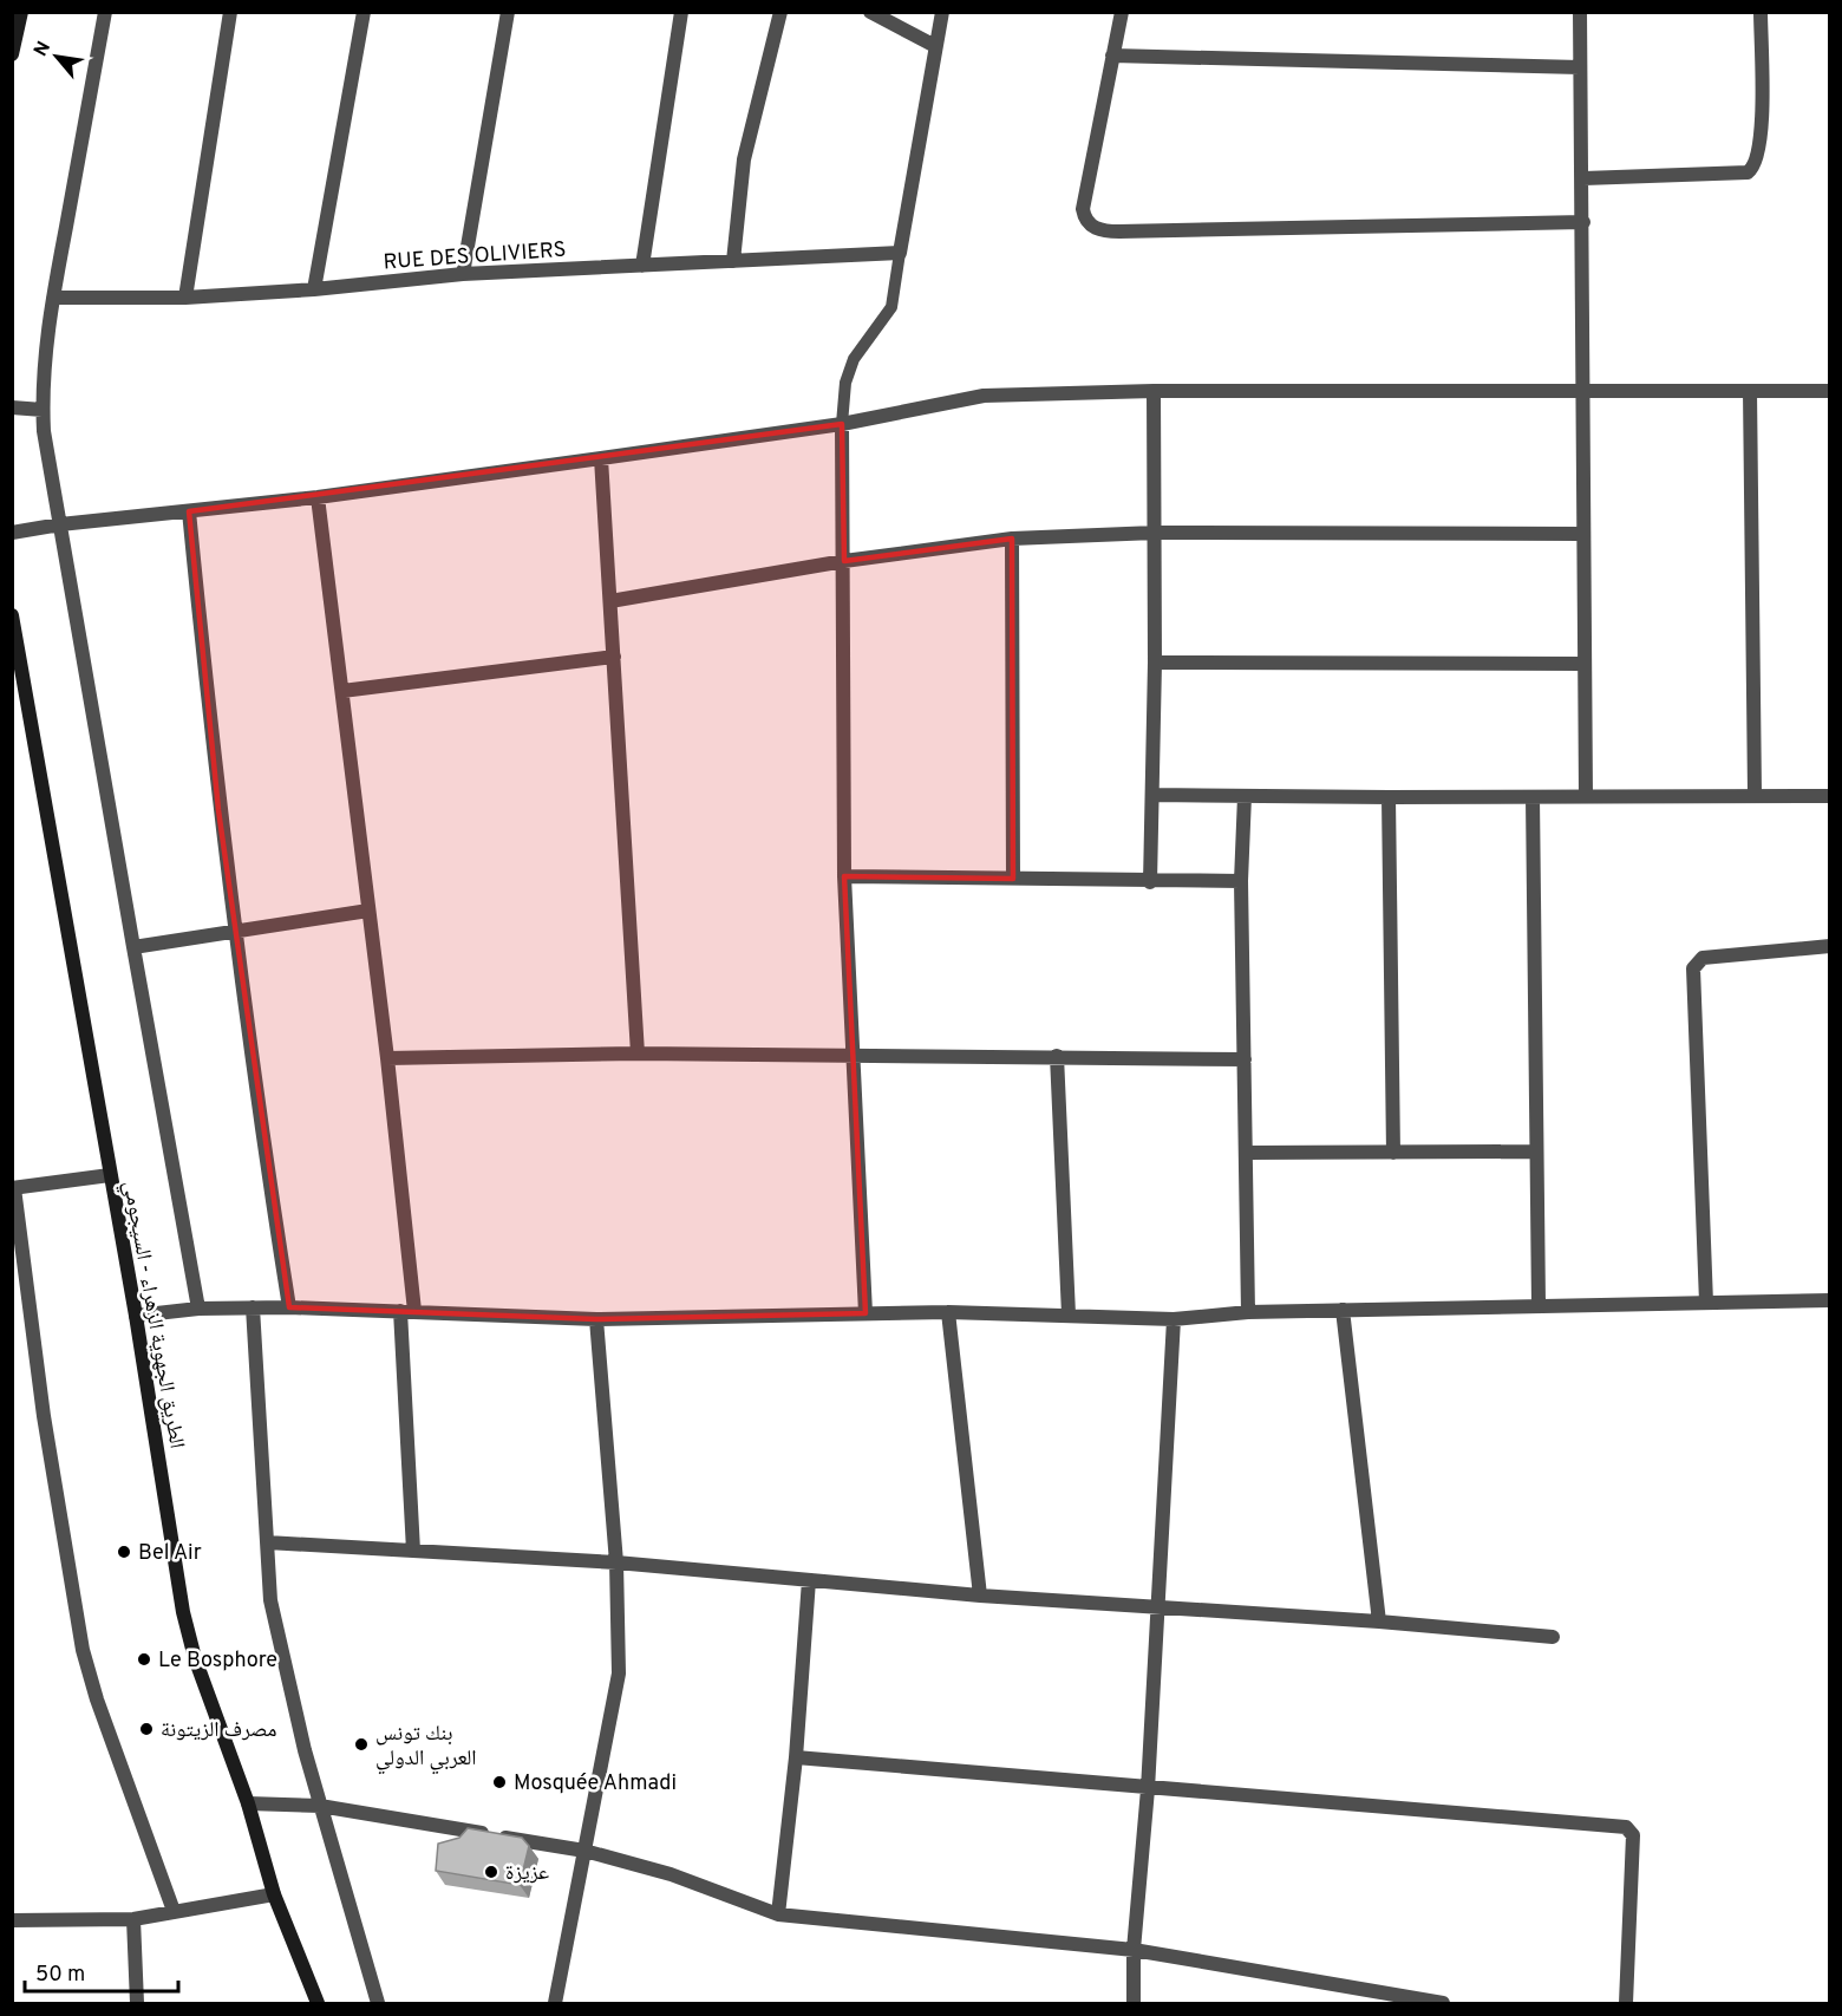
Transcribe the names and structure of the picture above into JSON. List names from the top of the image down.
{
  "streets": {
    "main road": ["الطريق الجهوية الزهراء - السيجومي"],
    "street": ["RUE DES OLIVIERS"]
  },
  "places": [
    "Bel Air",
    "Le Bosphore",
    "مصرف الزيتونة",
    "بنك تونس العربي الدولي",
    "Mosquée Ahmadi",
    "عزيزة"
  ],
  "scale_bar": "50 m",
  "north": "top left"
}
